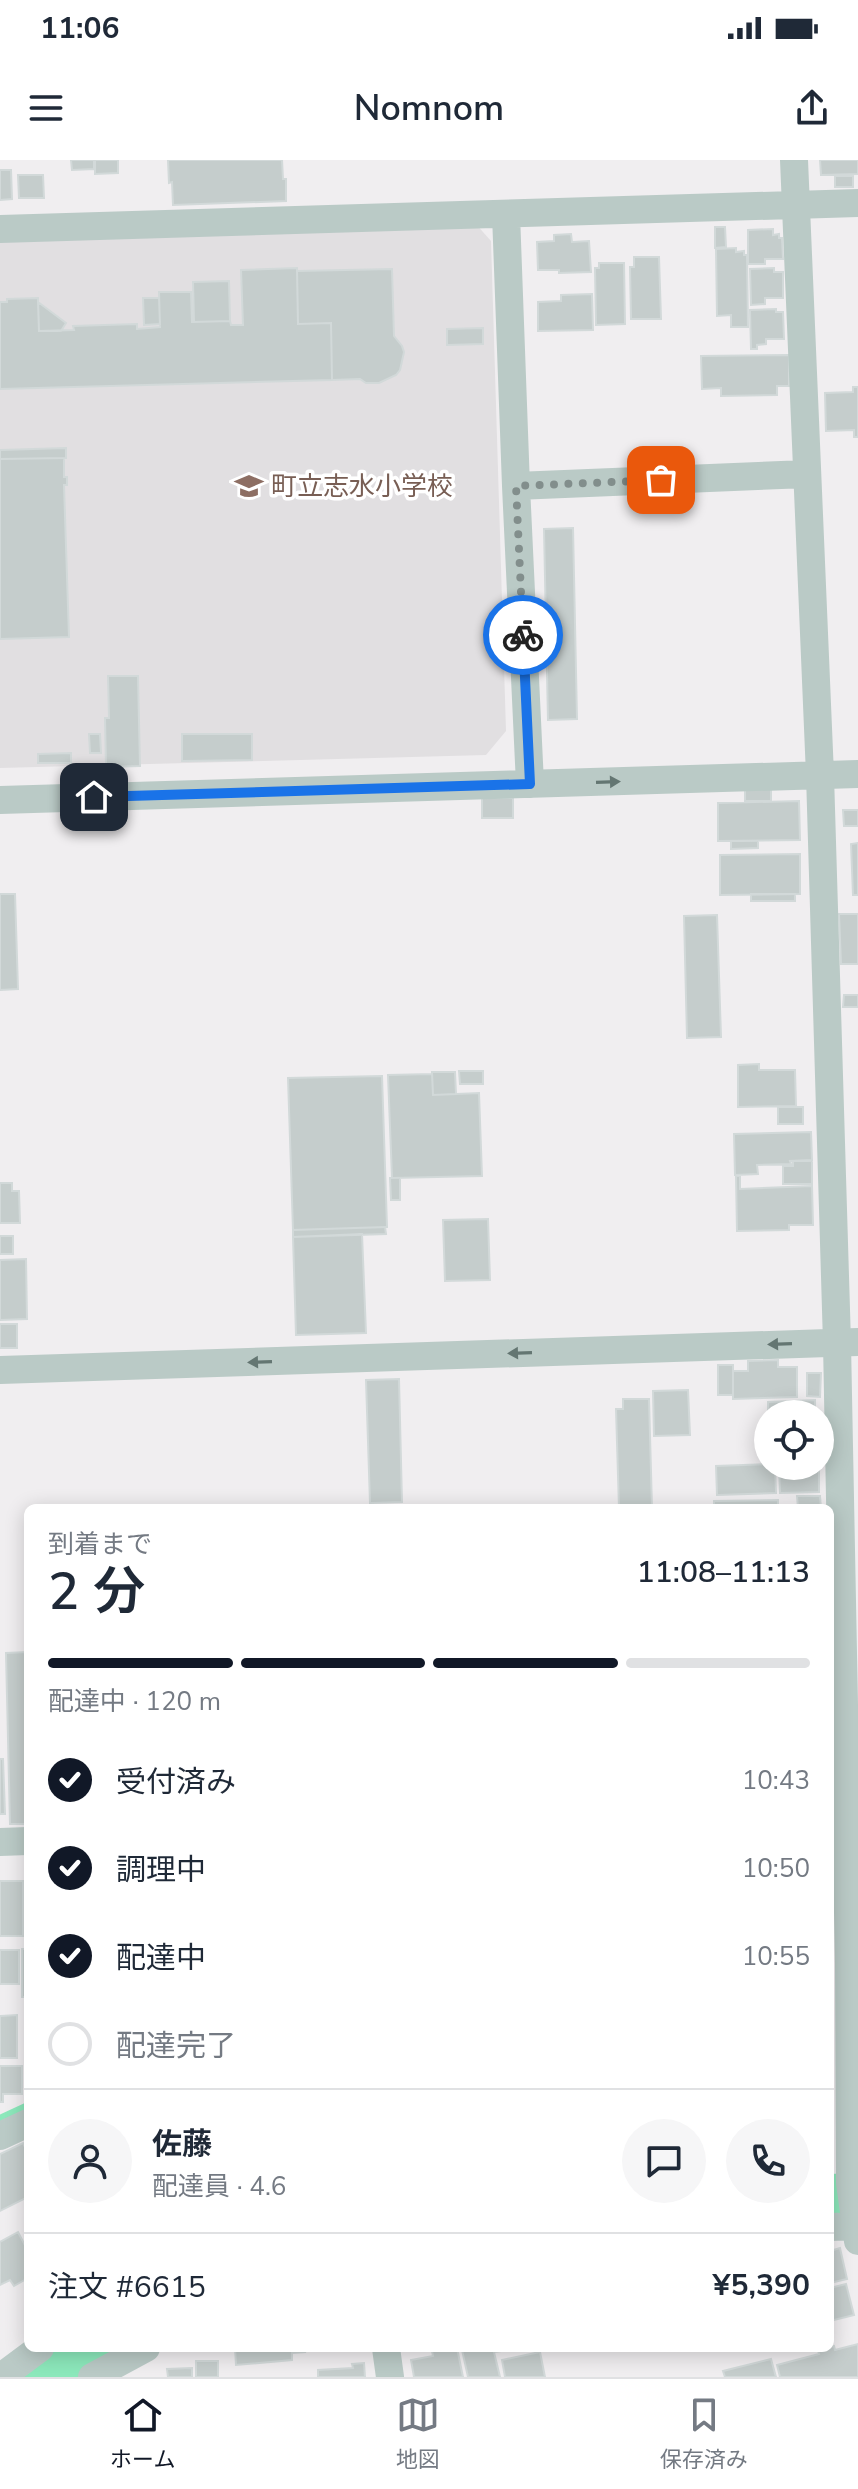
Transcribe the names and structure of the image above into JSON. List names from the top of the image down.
{
  "places": {
    "school or university": ["町立志水小学校"]
  },
  "page": {
    "status": "11:06",
    "header": "Nomnom",
    "heading": ["2 分", "到着まで", "11:08–11:13"],
    "panel": [
      "佐藤",
      "配達員 · 4.6",
      "注文 #6615",
      "¥5,390"
    ],
    "bar": "配達中 · 120 m",
    "list": [
      ["受付済み", "10:43"],
      ["調理中", "10:50"],
      ["配達中", "10:55"],
      "配達完了"
    ],
    "tabs": ["ホーム", "地図", "保存済み"]
  }
}
